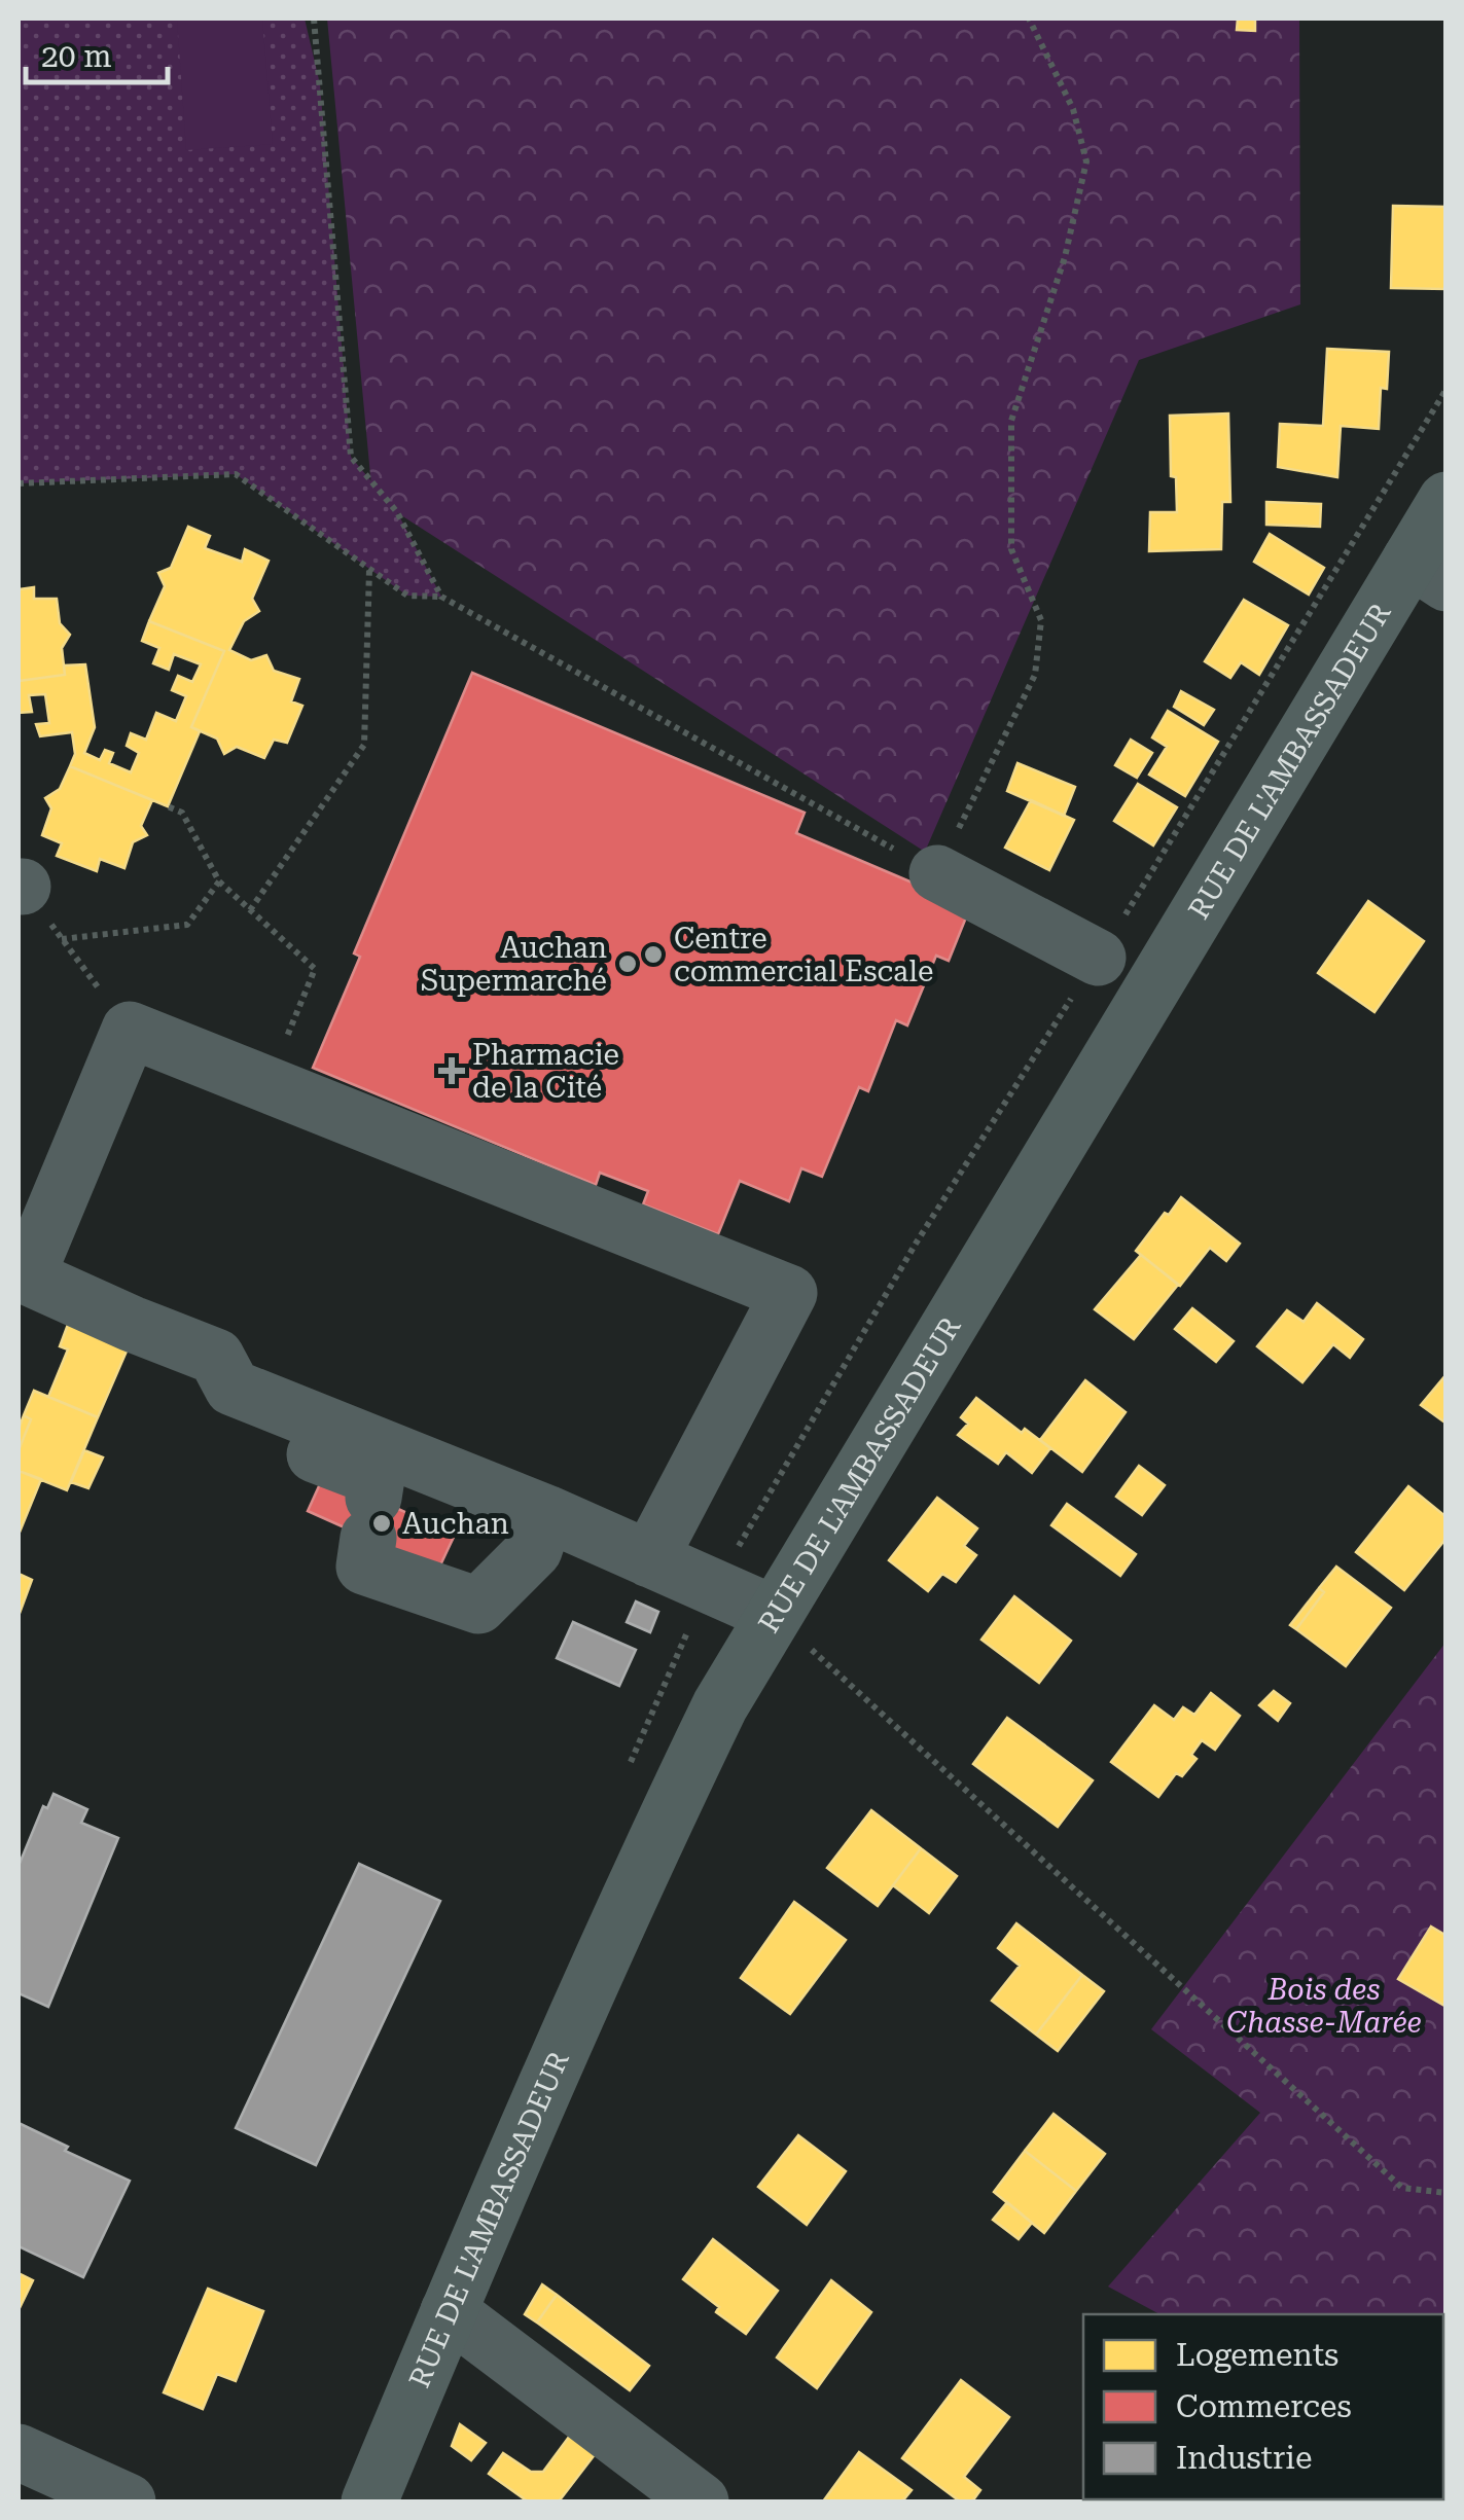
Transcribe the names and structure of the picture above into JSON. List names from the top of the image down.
{
  "streets": {
    "main road": ["RUE DE L'AMBASSADEUR"]
  },
  "parks": ["Bois des Chasse-Marée"],
  "places": {
    "other": ["Centre commercial Escale", "Auchan Supermarché", "Auchan"],
    "health": ["Pharmacie de la Cité"]
  },
  "legend": ["Logements", "Commerces", "Industrie"],
  "scale_bar": "20 m"
}
